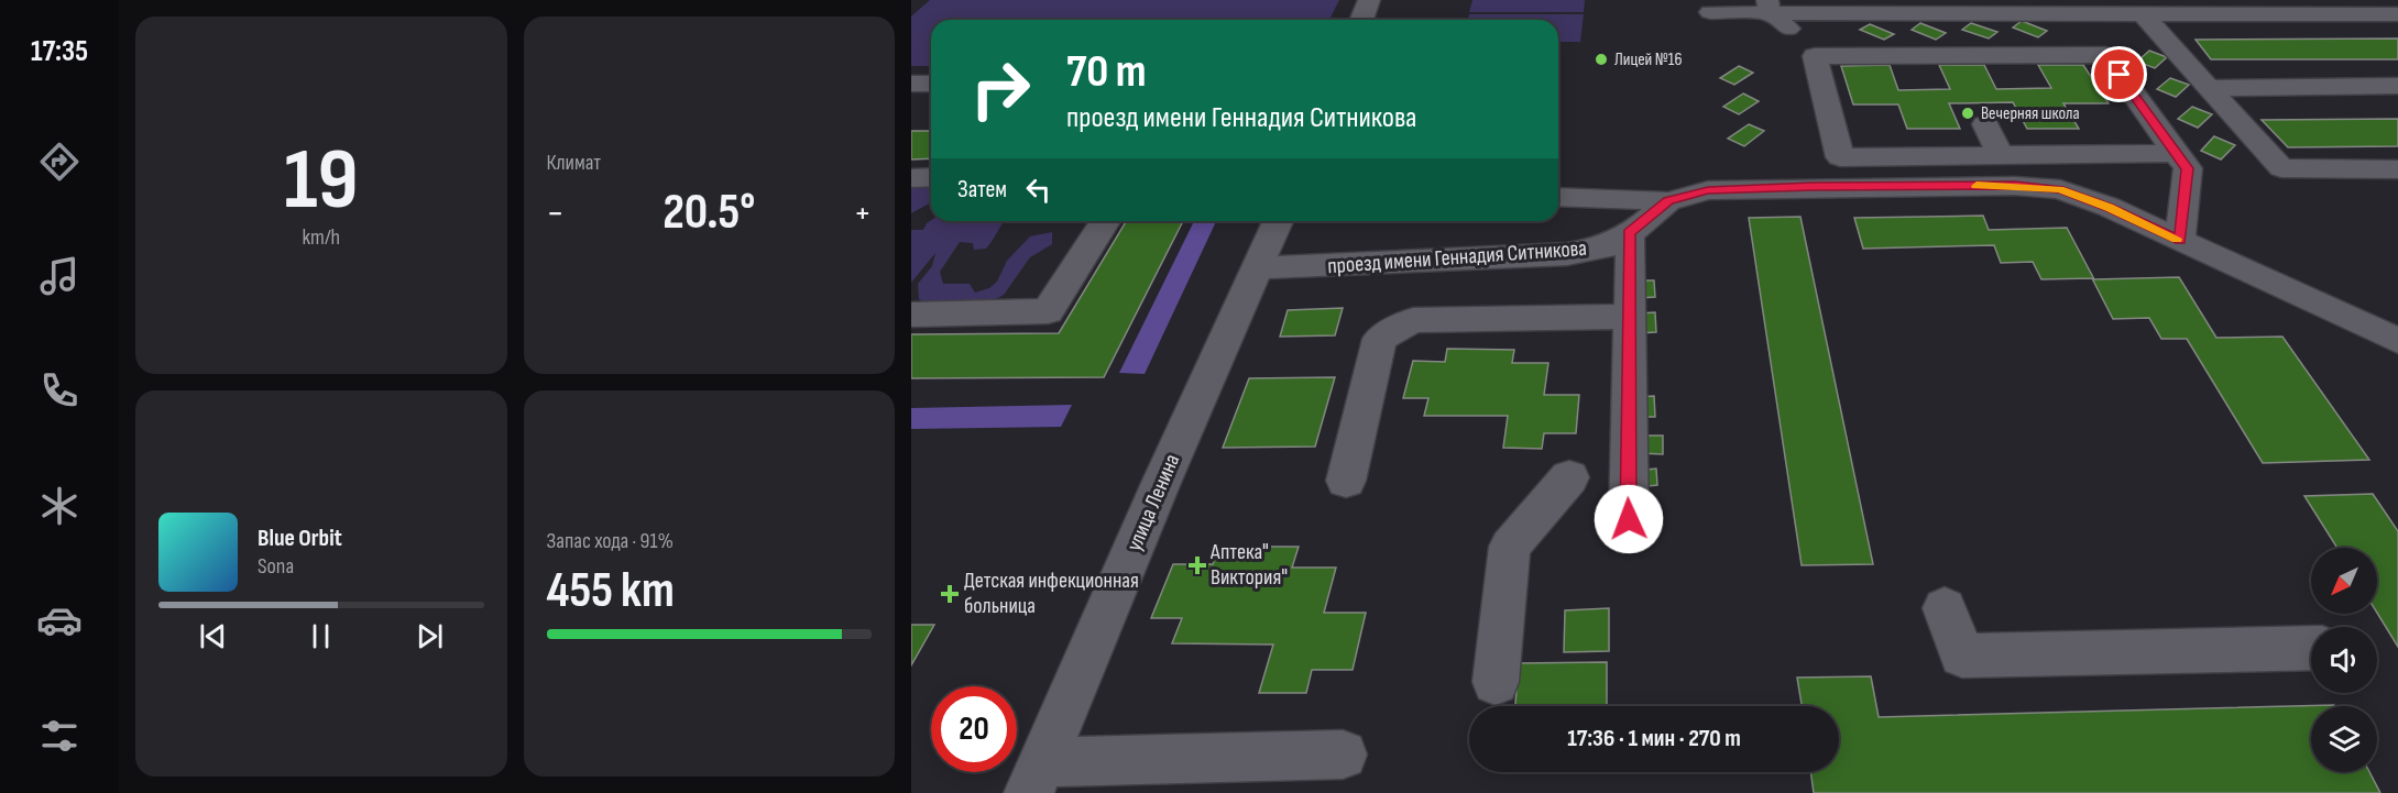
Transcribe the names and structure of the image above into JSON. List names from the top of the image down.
{
  "streets": {
    "street": ["проезд имени Геннадия Ситникова", "улица Ленина"]
  },
  "crossings": [
    ["проезд имени Геннадия Ситникова", "улица Ленина"]
  ],
  "places": {
    "other": ["Лицей №16", "Вечерняя школа"],
    "health": ["Аптека\" Виктория\"", "Детская инфекционная больница"]
  },
  "north": "bottom left",
  "page": {
    "tabs": "17:35",
    "tile": [
      ["19", "km/h"],
      "Климат",
      ["Запас хода · 91%", "455 km"]
    ],
    "turn": ["70 m", "проезд имени Геннадия Ситникова"],
    "then": "Затем",
    "heat": ["−", "20.5°", "+"],
    "song": ["Blue Orbit", "Sona"],
    "limit": "20",
    "trip": "17:36 · 1 мин · 270 m"
  }
}
